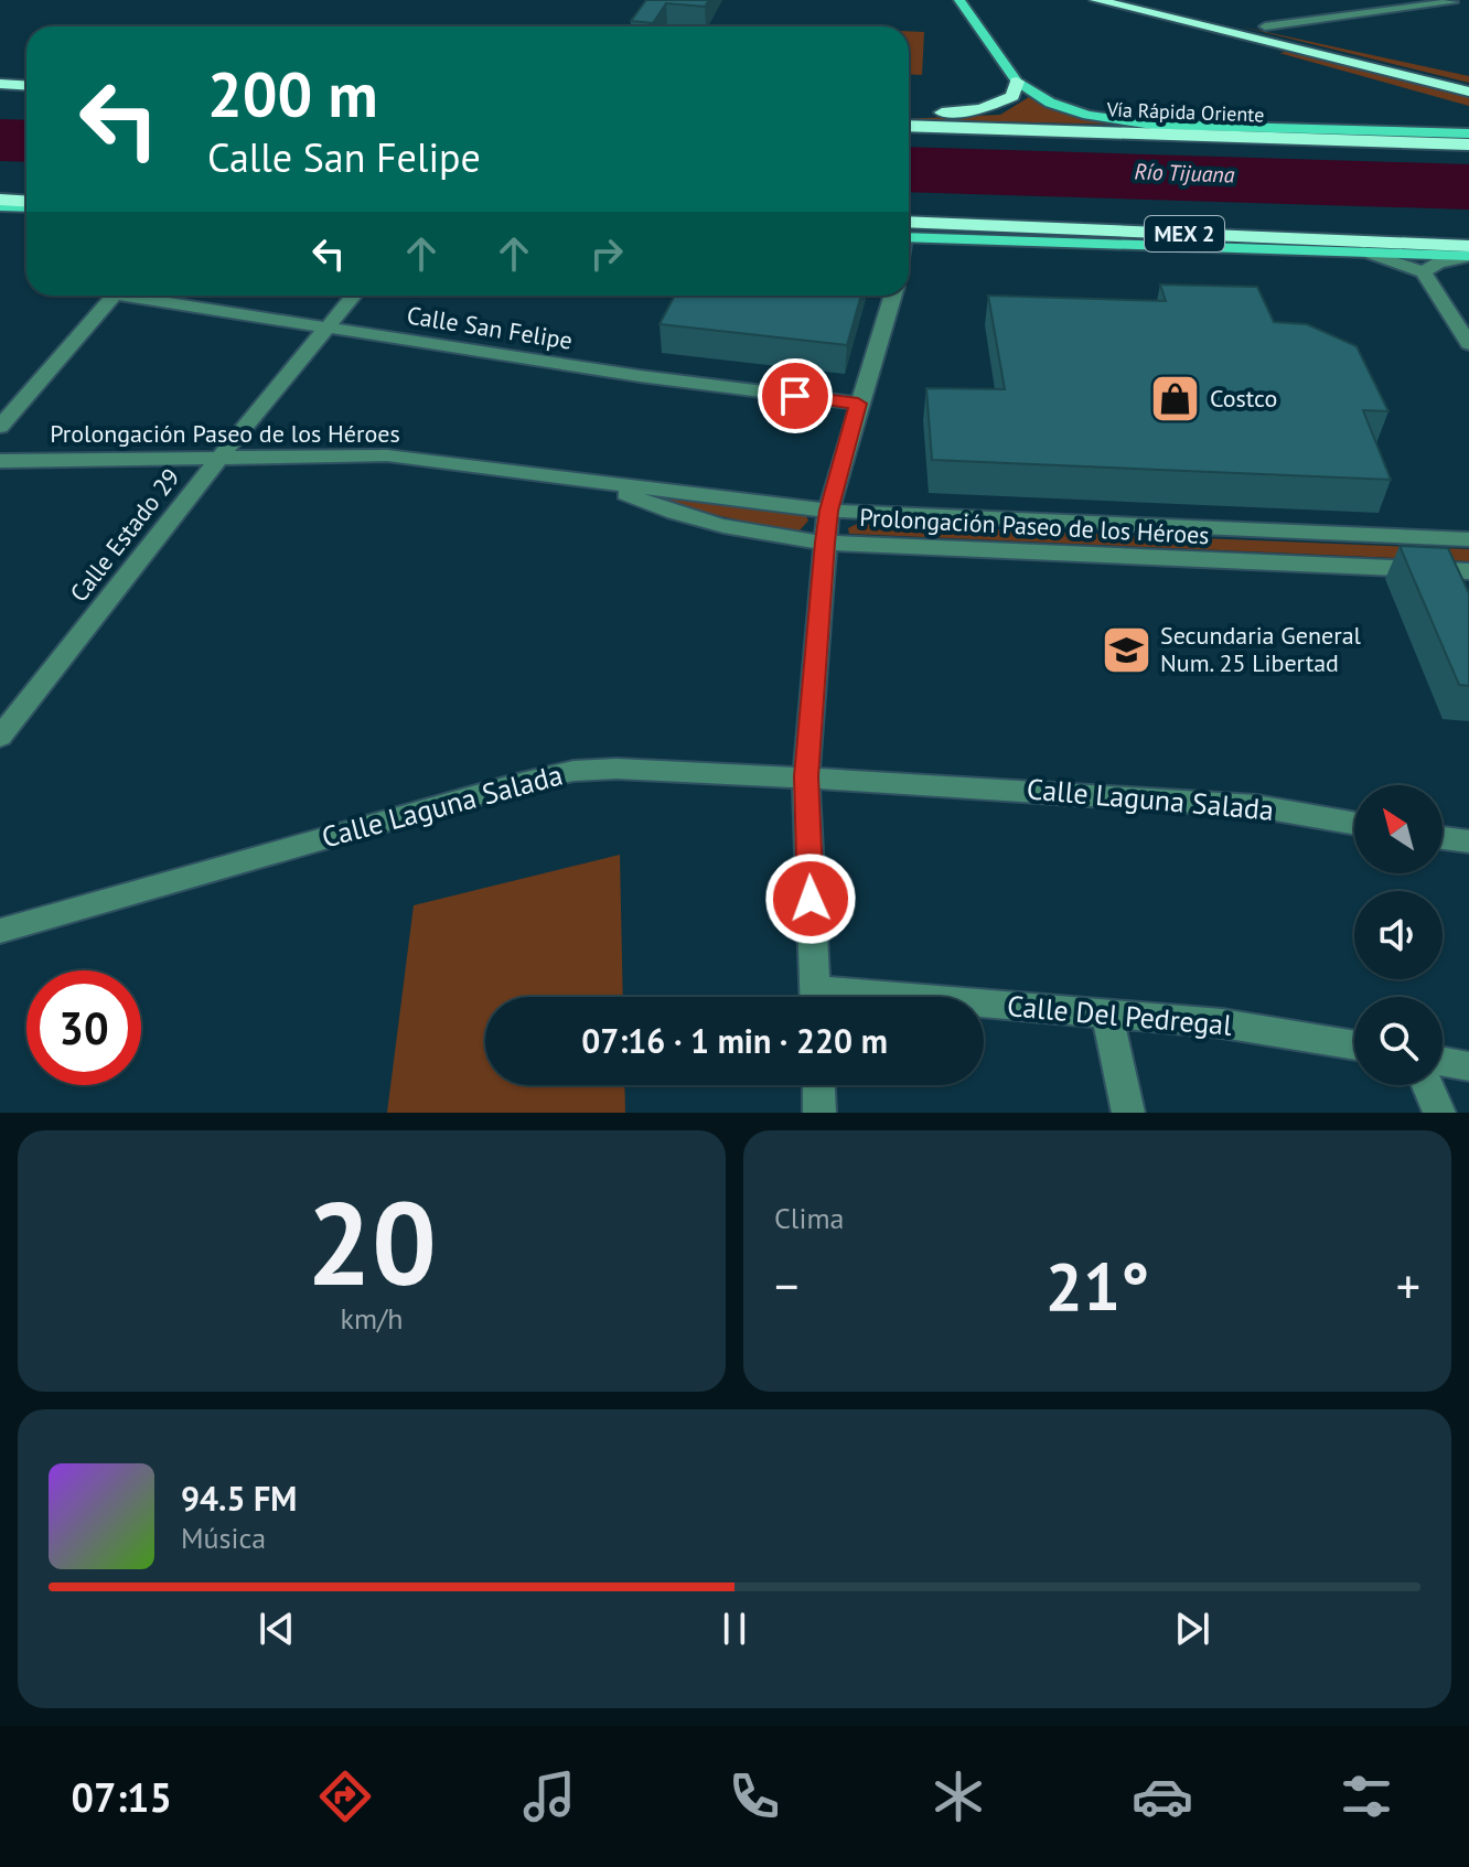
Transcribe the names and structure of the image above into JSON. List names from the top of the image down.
{
  "streets": {
    "highway": ["Vía Rápida Oriente", "MEX 2"],
    "street": [
      "Calle San Felipe",
      "Prolongación Paseo de los Héroes",
      "Calle Estado 29",
      "Calle Laguna Salada",
      "Calle Del Pedregal"
    ]
  },
  "crossings": [
    ["Calle San Felipe", "Calle Estado 29"],
    ["Prolongación Paseo de los Héroes", "Calle Estado 29"]
  ],
  "water": ["Río Tijuana"],
  "places": {
    "shop": ["Costco"],
    "school or university": ["Secundaria General Num. 25 Libertad"]
  },
  "north": "top left",
  "page": {
    "turn": ["200 m", "Calle San Felipe"],
    "limit": "30",
    "trip": "07:16 · 1 min · 220 m",
    "tile": [
      ["20", "km/h"],
      "Clima"
    ],
    "heat": ["−", "21°", "+"],
    "song": ["94.5 FM", "Música"],
    "tabs": "07:15"
  }
}
